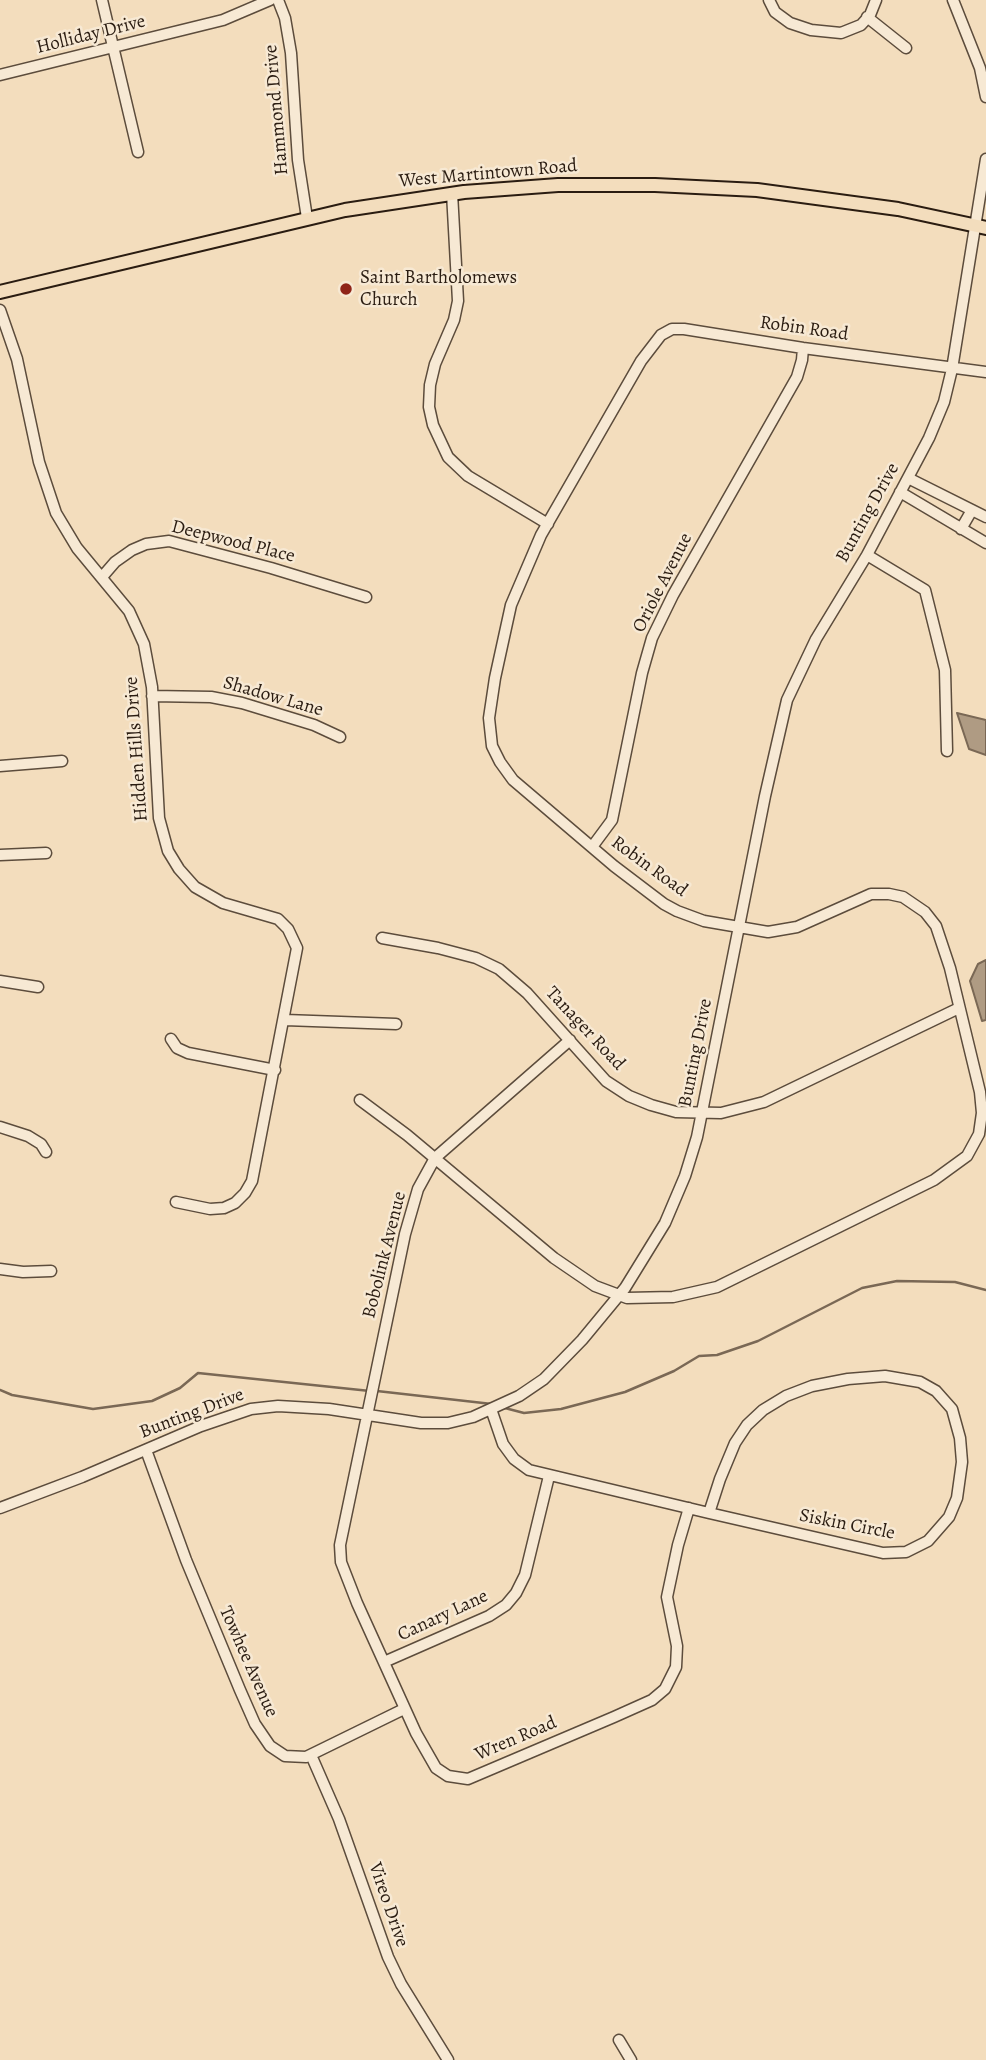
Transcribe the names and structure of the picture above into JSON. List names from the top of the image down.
{
  "streets": {
    "main road": ["West Martintown Road"],
    "street": [
      "Holliday Drive",
      "Hammond Drive",
      "Robin Road",
      "Bunting Drive",
      "Deepwood Place",
      "Oriole Avenue",
      "Shadow Lane",
      "Hidden Hills Drive",
      "Tanager Road",
      "Bobolink Avenue",
      "Siskin Circle",
      "Canary Lane",
      "Towhee Avenue",
      "Wren Road",
      "Vireo Drive"
    ]
  },
  "crossings": [
    ["Hammond Drive", "West Martintown Road"],
    ["West Martintown Road", "Bunting Drive"],
    ["Robin Road", "Bunting Drive"],
    ["Robin Road", "Oriole Avenue"],
    ["Robin Road", "Tanager Road"],
    ["Robin Road", "Bobolink Avenue"],
    ["Bunting Drive", "Tanager Road"],
    ["Bunting Drive", "Bobolink Avenue"],
    ["Bunting Drive", "Siskin Circle"],
    ["Bunting Drive", "Towhee Avenue"],
    ["Bunting Drive", "Wren Road"],
    ["Deepwood Place", "Hidden Hills Drive"],
    ["Shadow Lane", "Hidden Hills Drive"],
    ["Tanager Road", "Bobolink Avenue"],
    ["Bobolink Avenue", "Wren Road"],
    ["Siskin Circle", "Canary Lane"],
    ["Siskin Circle", "Wren Road"],
    ["Canary Lane", "Wren Road"],
    ["Towhee Avenue", "Vireo Drive"]
  ],
  "places": ["Saint Bartholomews Church"]
}
